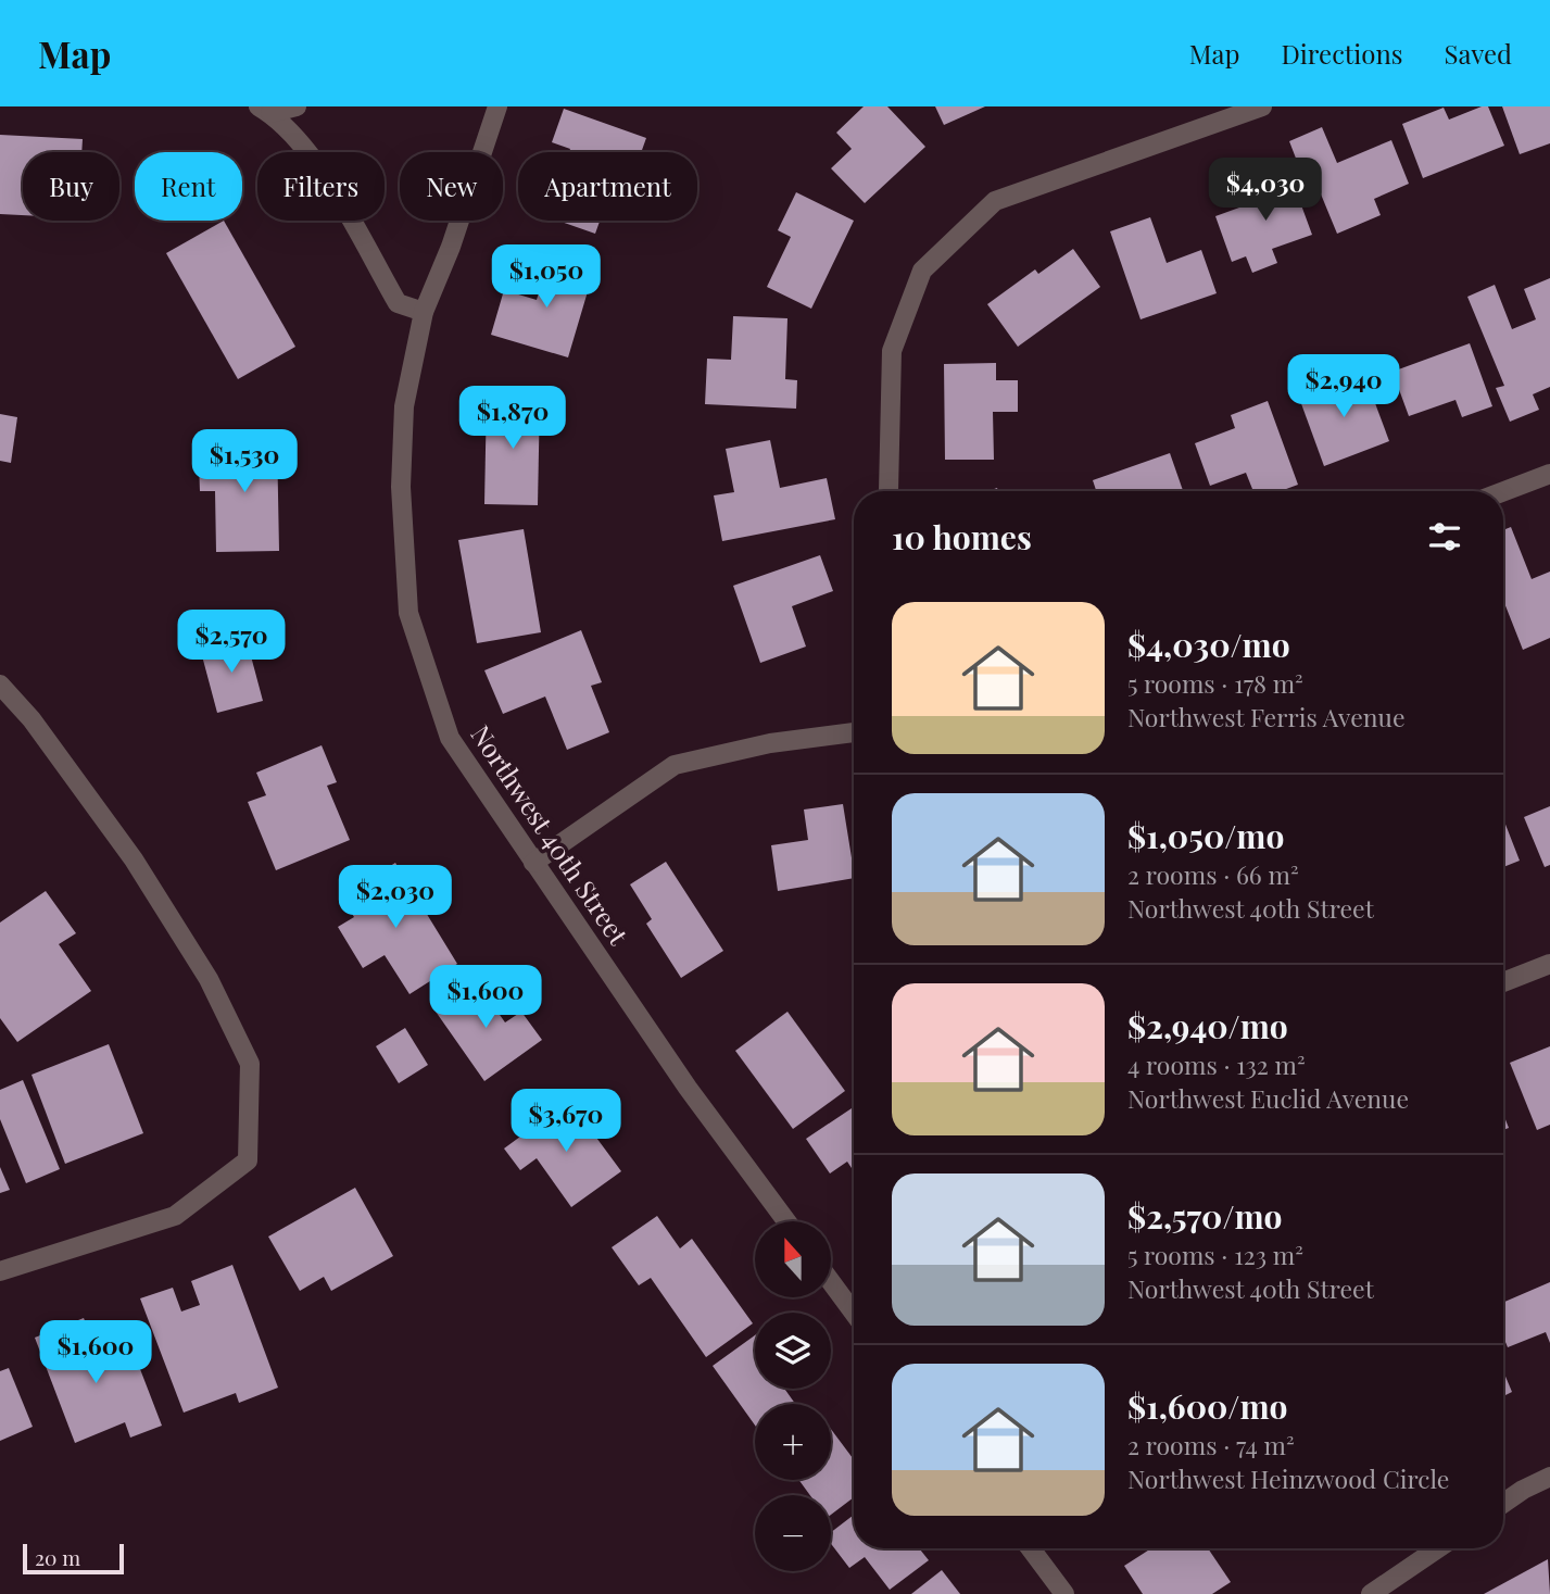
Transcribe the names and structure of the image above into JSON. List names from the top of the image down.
{
  "streets": {
    "street": ["Northwest 40th Street"]
  },
  "scale_bar": "20 m",
  "north": "top",
  "page": {
    "header": "Map",
    "nav": ["Map", "Directions", "Saved"],
    "chip": [
      "Buy",
      "Rent",
      "Filters",
      "New",
      "Apartment"
    ],
    "price": [
      "$4,030",
      "$1,050",
      "$2,940",
      "$1,870",
      "$1,530",
      "$2,570",
      "$2,030",
      "$1,600",
      "$3,670",
      "$1,600"
    ],
    "heading": "10 homes",
    "list": [
      {
        "name": "$4,030/mo",
        "note": "5 rooms · 178 m² · Northwest Ferris Avenue"
      },
      {
        "name": "$1,050/mo",
        "note": "2 rooms · 66 m² · Northwest 40th Street"
      },
      {
        "name": "$2,940/mo",
        "note": "4 rooms · 132 m² · Northwest Euclid Avenue"
      },
      {
        "name": "$2,570/mo",
        "note": "5 rooms · 123 m² · Northwest 40th Street"
      },
      {
        "name": "$1,600/mo",
        "note": "2 rooms · 74 m² · Northwest Heinzwood Circle"
      }
    ],
    "map_buttons": ["+", "−"],
    "scale": "20 m"
  }
}
